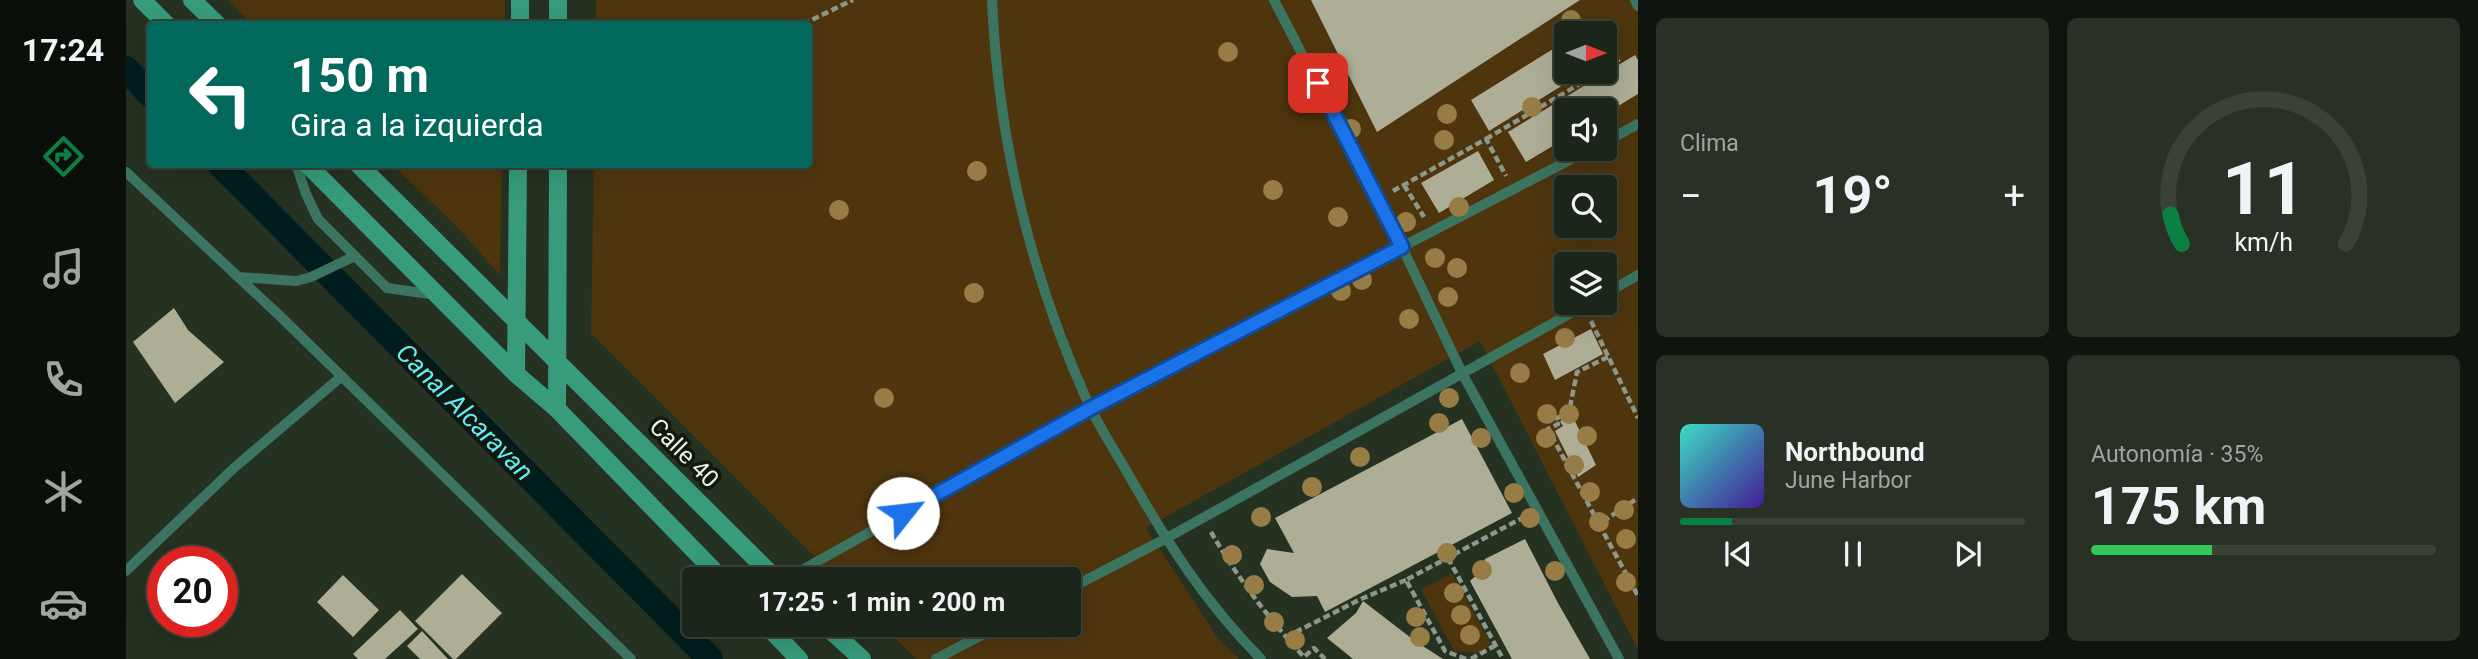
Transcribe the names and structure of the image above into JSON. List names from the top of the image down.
{
  "streets": {
    "main road": ["Calle 40"]
  },
  "water": ["Canal Alcaravan"],
  "north": "right",
  "page": {
    "tabs": "17:24",
    "tile": [
      "Clima",
      ["Autonomía · 35%", "175 km"]
    ],
    "turn": ["150 m", "Gira a la izquierda"],
    "heat": ["−", "19°", "+"],
    "song": ["Northbound", "June Harbor"],
    "limit": "20",
    "trip": "17:25 · 1 min · 200 m",
    "gauge": ["11", "km/h"]
  }
}
